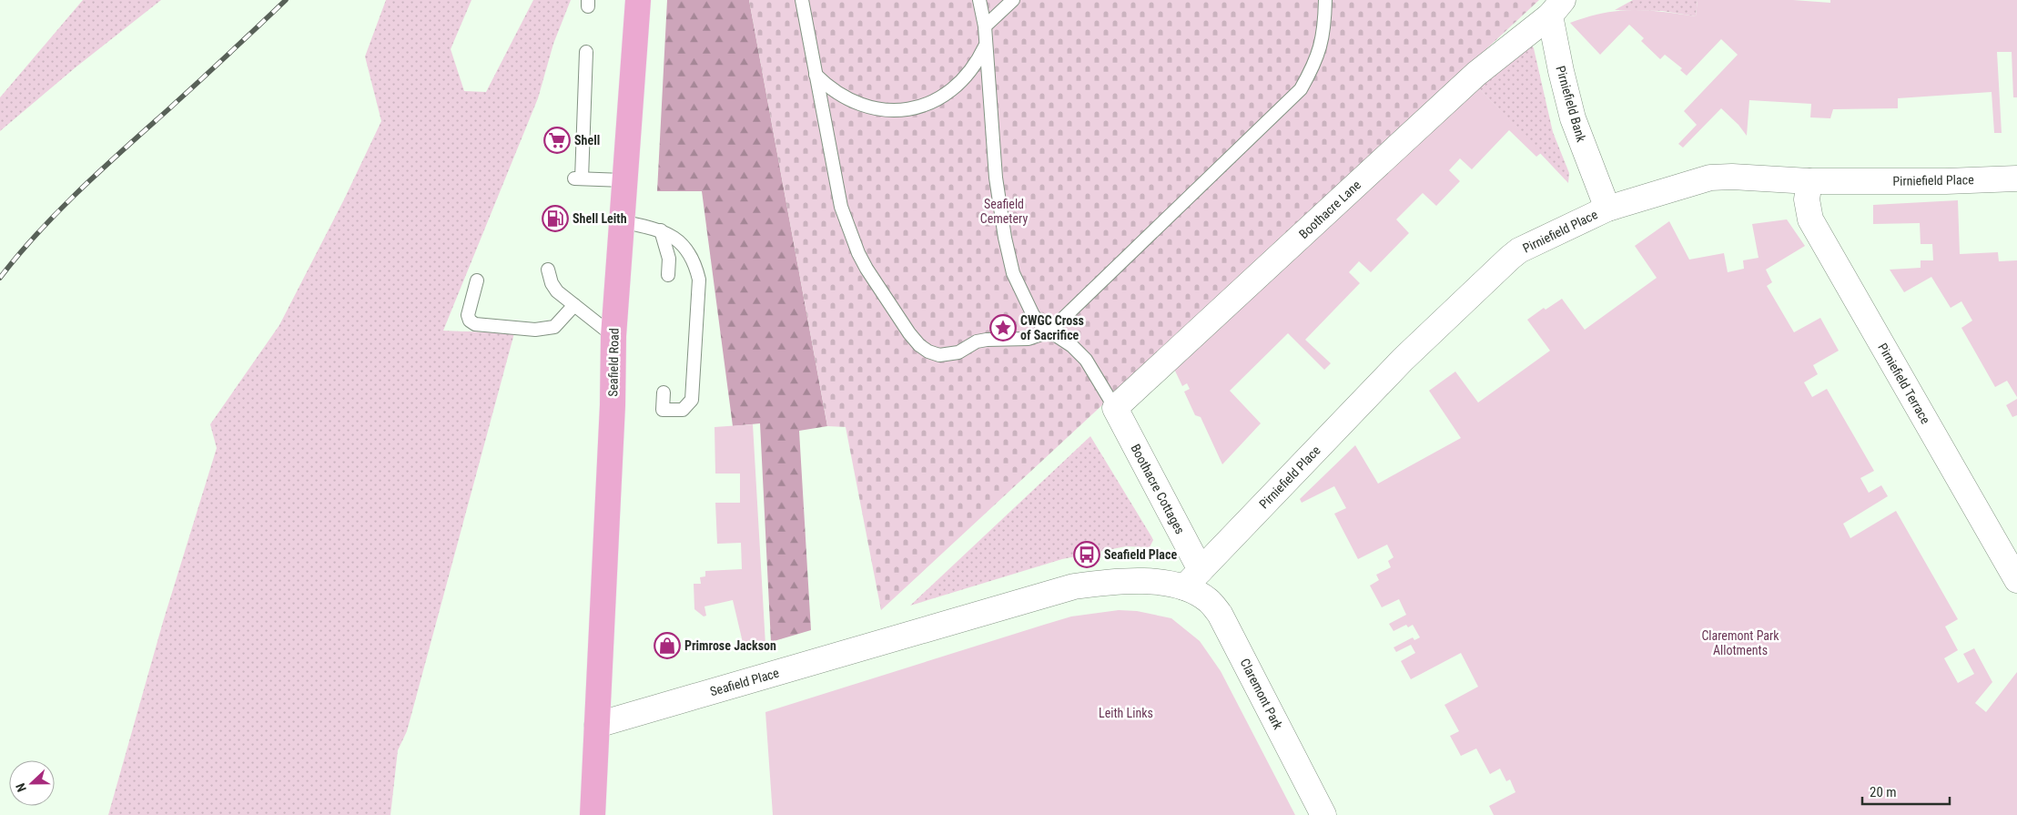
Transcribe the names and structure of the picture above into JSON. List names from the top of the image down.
{
  "streets": {
    "main road": ["Seafield Road"],
    "street": [
      "Pirniefield Bank",
      "Pirniefield Place",
      "Boothacre Lane",
      "Pirniefield Terrace",
      "Boothacre Cottages",
      "Seafield Place",
      "Claremont Park"
    ]
  },
  "crossings": [
    ["Pirniefield Bank", "Pirniefield Place"],
    ["Pirniefield Bank", "Boothacre Lane"],
    ["Pirniefield Place", "Pirniefield Terrace"],
    ["Pirniefield Place", "Boothacre Cottages"],
    ["Pirniefield Place", "Seafield Place"],
    ["Pirniefield Place", "Claremont Park"],
    ["Boothacre Lane", "Boothacre Cottages"],
    ["Seafield Road", "Seafield Place"],
    ["Boothacre Cottages", "Seafield Place"],
    ["Boothacre Cottages", "Claremont Park"],
    ["Seafield Place", "Claremont Park"]
  ],
  "parks": ["Seafield Cemetery", "Claremont Park Allotments", "Leith Links"],
  "places": {
    "supermarket": ["Shell"],
    "fuel station": ["Shell Leith"],
    "place": ["CWGC Cross of Sacrifice"],
    "bus stop": ["Seafield Place"],
    "shop": ["Primrose Jackson"]
  },
  "scale_bar": "20 m",
  "north": "left"
}
